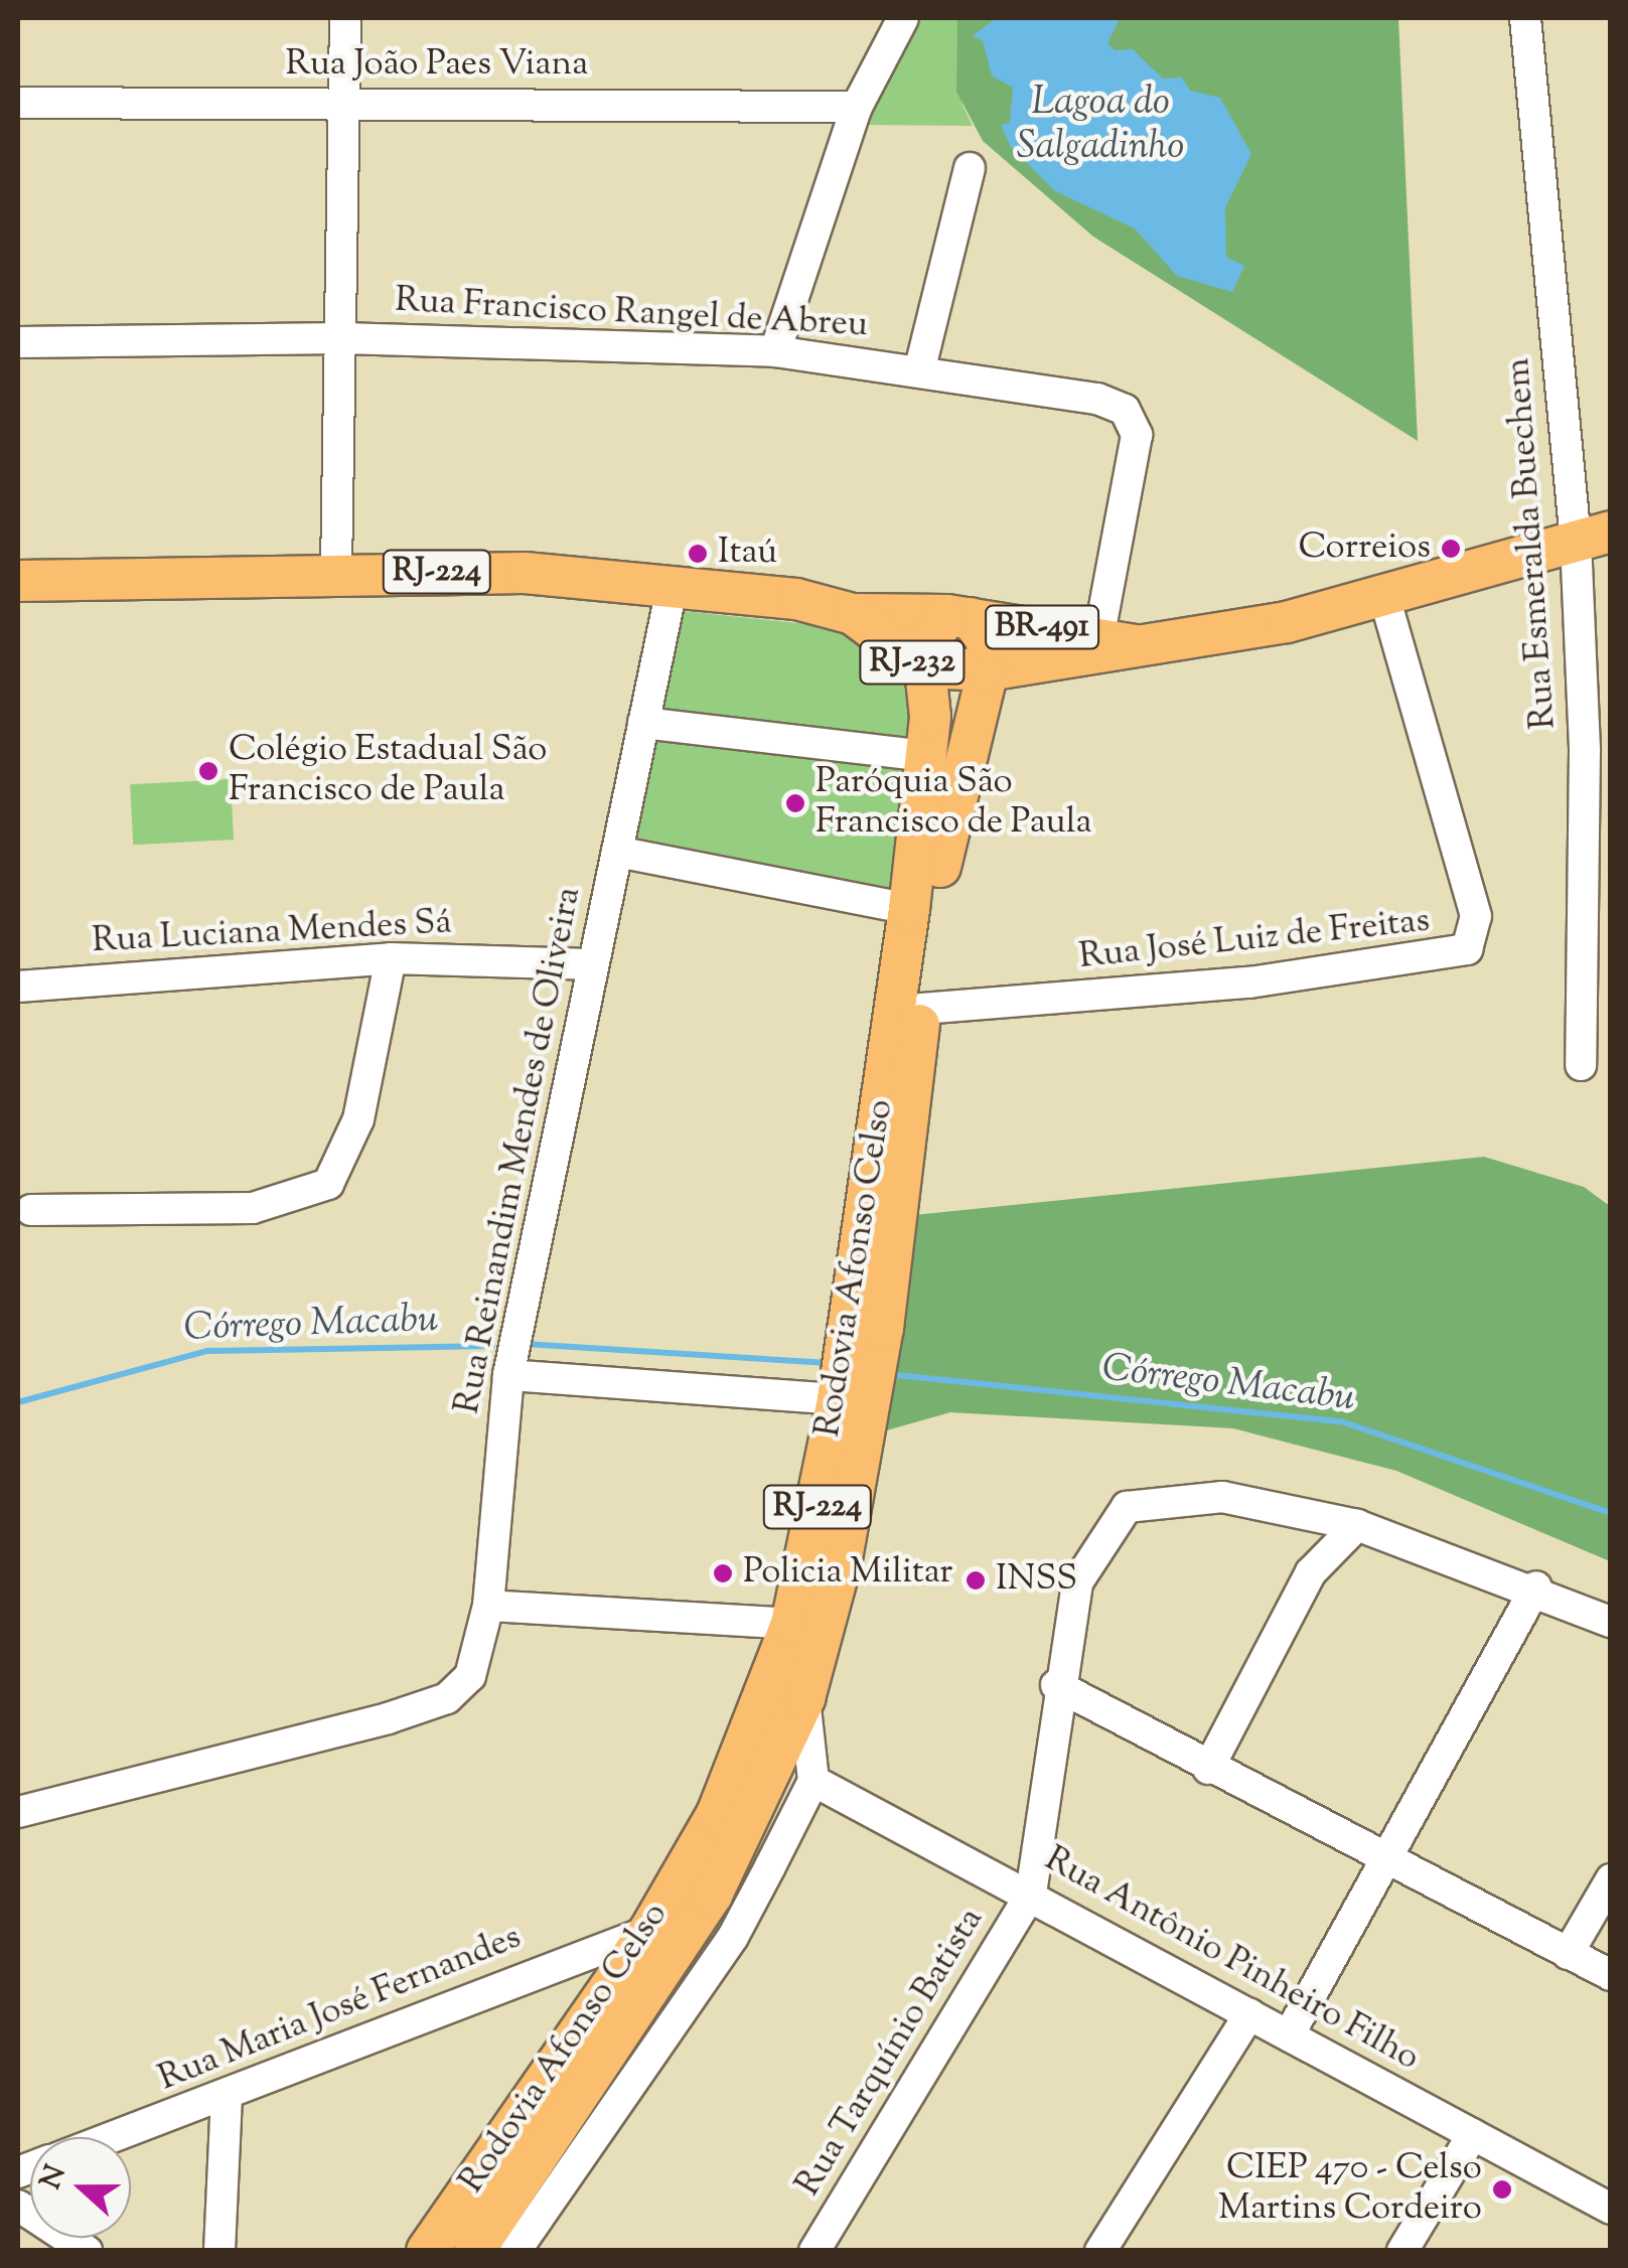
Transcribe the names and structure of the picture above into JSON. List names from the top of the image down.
{
  "streets": {
    "main road": [
      "RJ-224",
      "BR-491",
      "RJ-232",
      "Rodovia Afonso Celso"
    ],
    "street": [
      "Rua João Paes Viana",
      "Rua Francisco Rangel de Abreu",
      "Rua Esmeralda Buechem",
      "Rua Luciana Mendes Sá",
      "Rua José Luiz de Freitas",
      "Rua Reinandim Mendes de Oliveira",
      "Rua Antônio Pinheiro Filho",
      "Rua Maria José Fernandes",
      "Rua Tarquínio Batista"
    ]
  },
  "crossings": [
    ["Rua Francisco Rangel de Abreu", "BR-491"],
    ["Rua Esmeralda Buechem", "BR-491"],
    ["RJ-224", "RJ-232"],
    ["RJ-224", "Rua Reinandim Mendes de Oliveira"],
    ["BR-491", "RJ-232"],
    ["BR-491", "Rua José Luiz de Freitas"],
    ["BR-491", "Rodovia Afonso Celso"],
    ["RJ-232", "Rodovia Afonso Celso"],
    ["Rua Luciana Mendes Sá", "Rua Reinandim Mendes de Oliveira"],
    ["Rua José Luiz de Freitas", "Rodovia Afonso Celso"],
    ["Rodovia Afonso Celso", "Rua Maria José Fernandes"],
    ["Rua Antônio Pinheiro Filho", "Rua Tarquínio Batista"]
  ],
  "water": ["Lagoa do Salgadinho", "Córrego Macabu"],
  "places": [
    "Correios",
    "Itaú",
    "Colégio Estadual São Francisco de Paula",
    "Paróquia São Francisco de Paula",
    "Policia Militar",
    "INSS",
    "CIEP 470 - Celso Martins Cordeiro"
  ],
  "north": "left"
}
